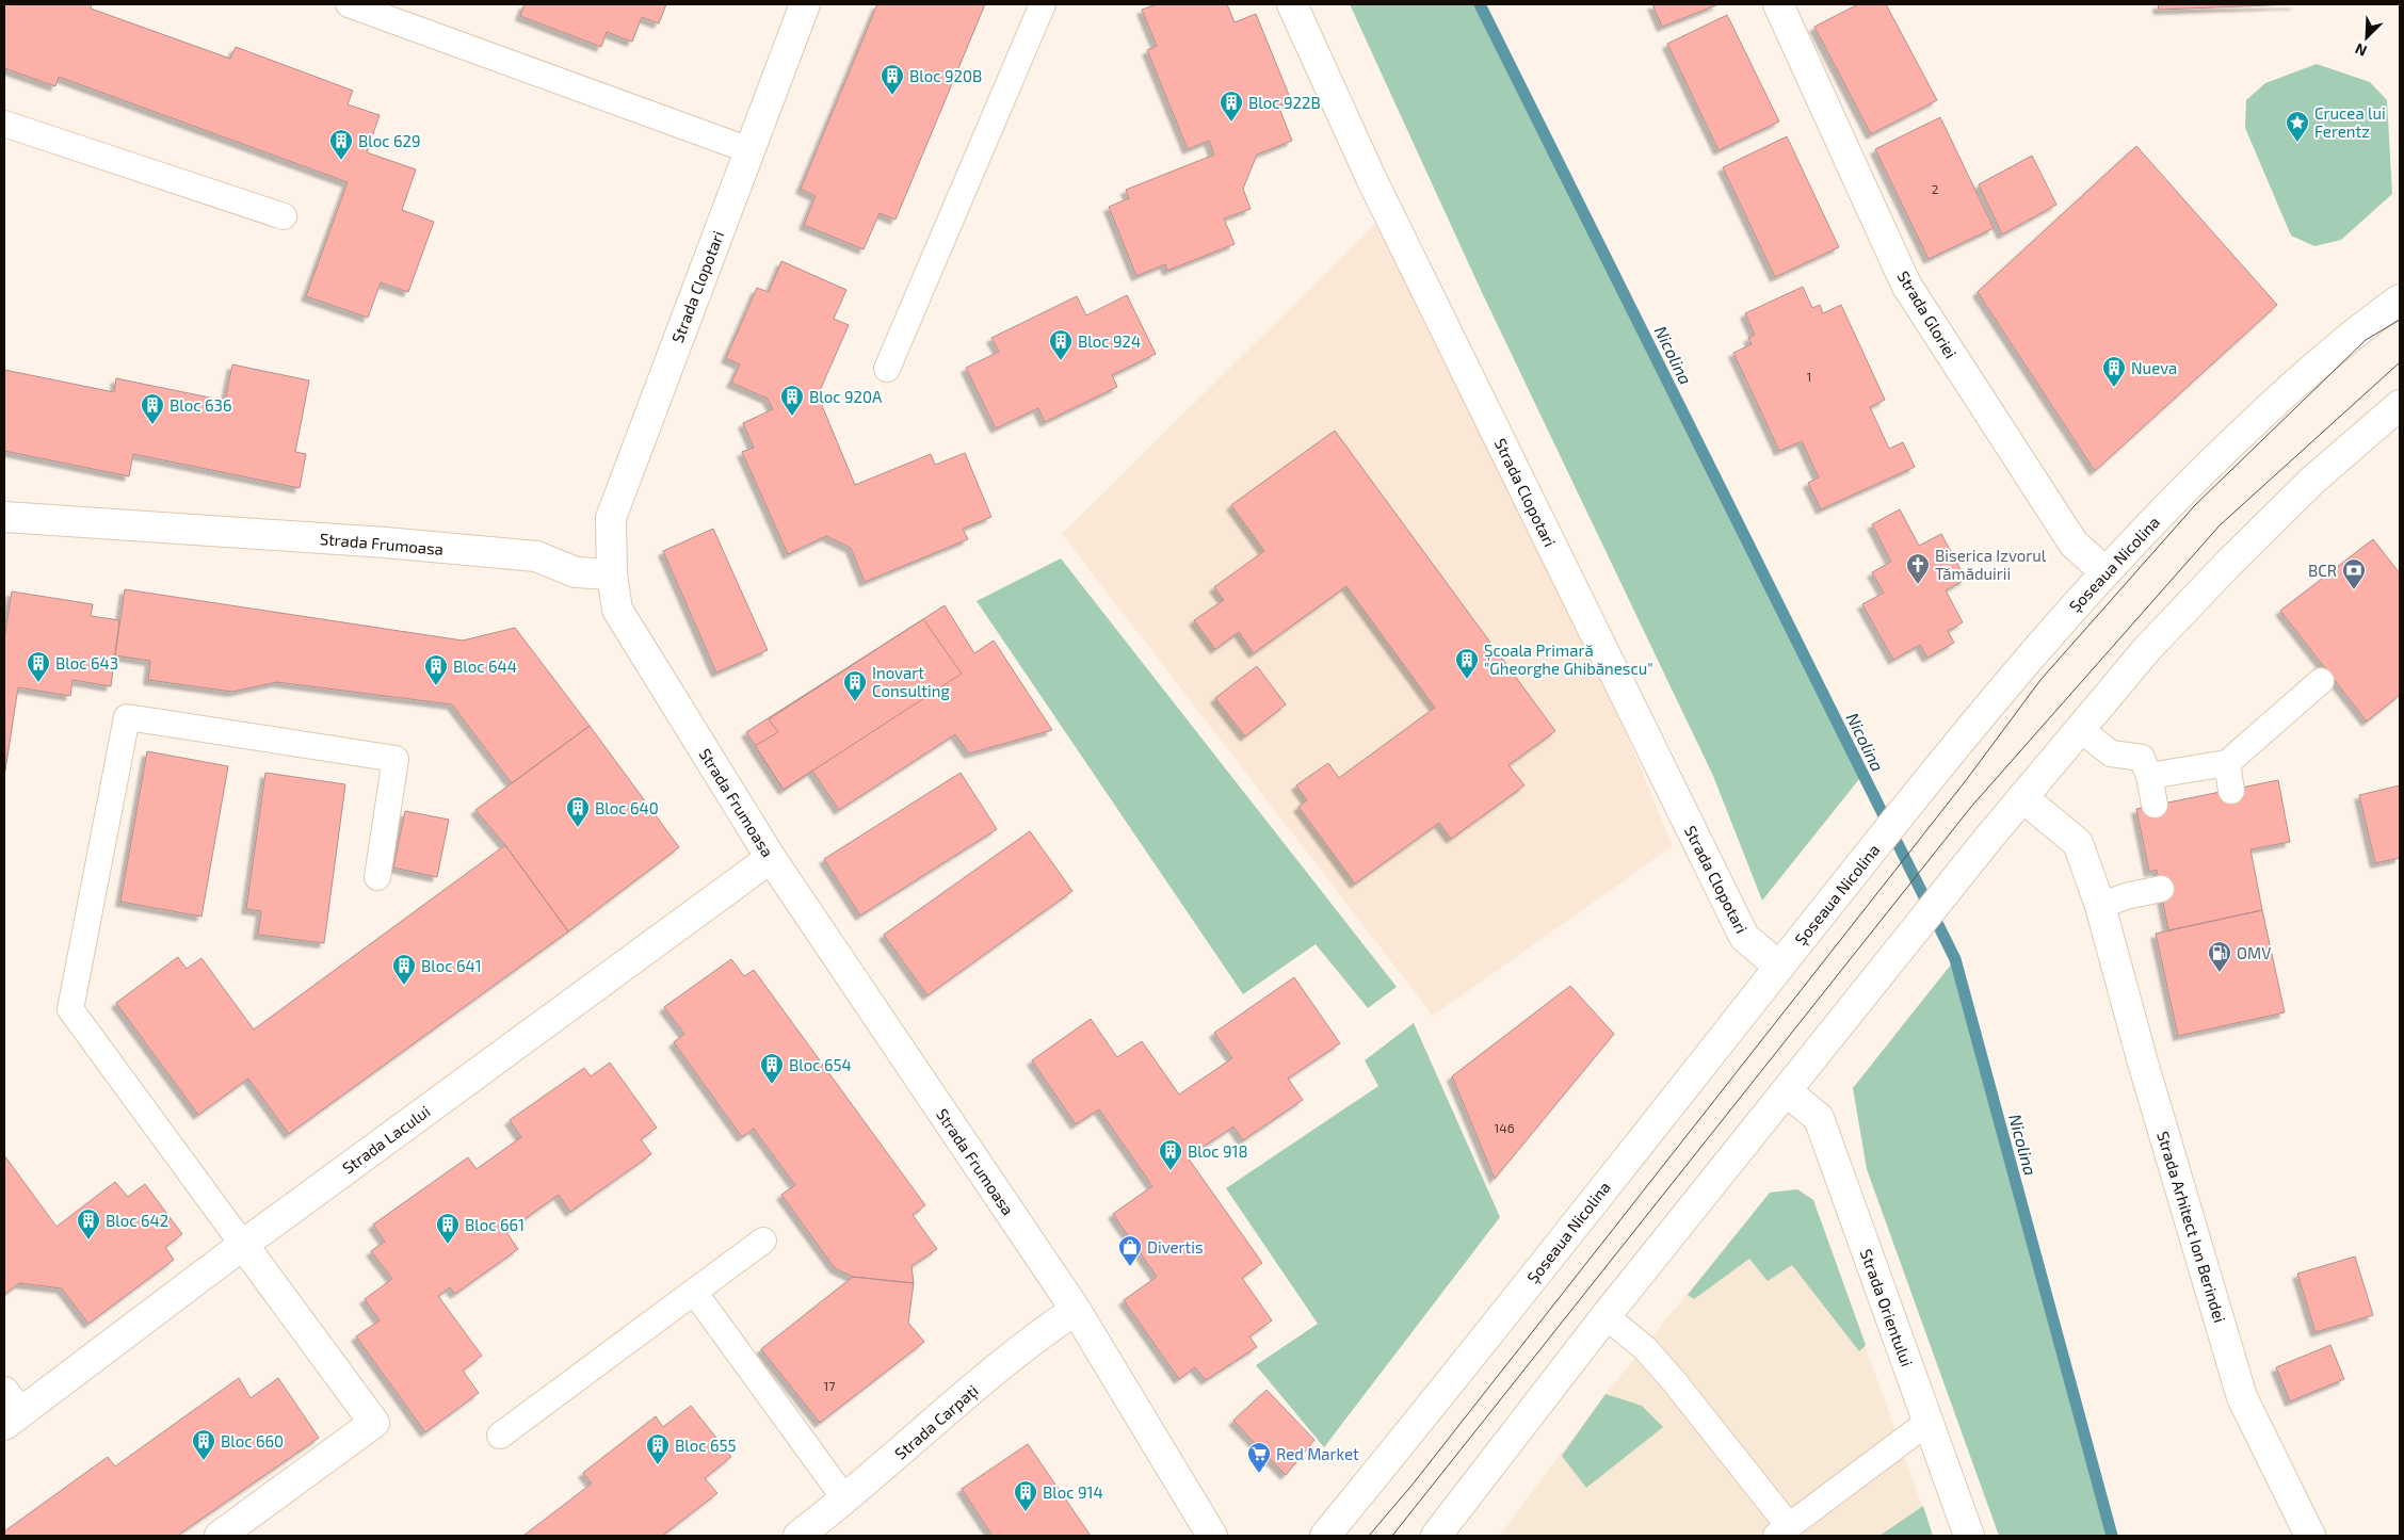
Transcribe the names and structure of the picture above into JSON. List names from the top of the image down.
{
  "streets": {
    "street": [
      "Strada Clopotari",
      "Strada Gloriei",
      "Strada Frumoasa",
      "Șoseaua Nicolina",
      "Strada Lacului",
      "Strada Arhitect Ion Berindei",
      "Strada Orientului",
      "Strada Carpați"
    ]
  },
  "crossings": [
    ["Strada Clopotari", "Strada Frumoasa"],
    ["Strada Clopotari", "Șoseaua Nicolina"],
    ["Strada Gloriei", "Șoseaua Nicolina"],
    ["Strada Frumoasa", "Strada Lacului"],
    ["Strada Frumoasa", "Strada Carpați"]
  ],
  "water": ["Nicolina"],
  "places": {
    "building": [
      "Bloc 920B",
      "Bloc 922B",
      "Bloc 629",
      "Bloc 924",
      "Nueva",
      "Bloc 920A",
      "Bloc 636",
      "Școala Primară \"Gheorghe Ghibănescu\"",
      "Bloc 643",
      "Bloc 644",
      "Inovart Consulting",
      "Bloc 640",
      "Bloc 641",
      "Bloc 654",
      "Bloc 918",
      "Bloc 642",
      "Bloc 661",
      "Bloc 660",
      "Bloc 655",
      "Bloc 914"
    ],
    "place": ["Crucea lui Ferentz"],
    "church": ["Biserica Izvorul Tămăduirii"],
    "bank": ["BCR"],
    "fuel station": ["OMV"],
    "shop": ["Divertis"],
    "supermarket": ["Red Market"]
  },
  "house_numbers": [
    "2",
    "1",
    "146",
    "17"
  ],
  "north": "bottom left"
}
